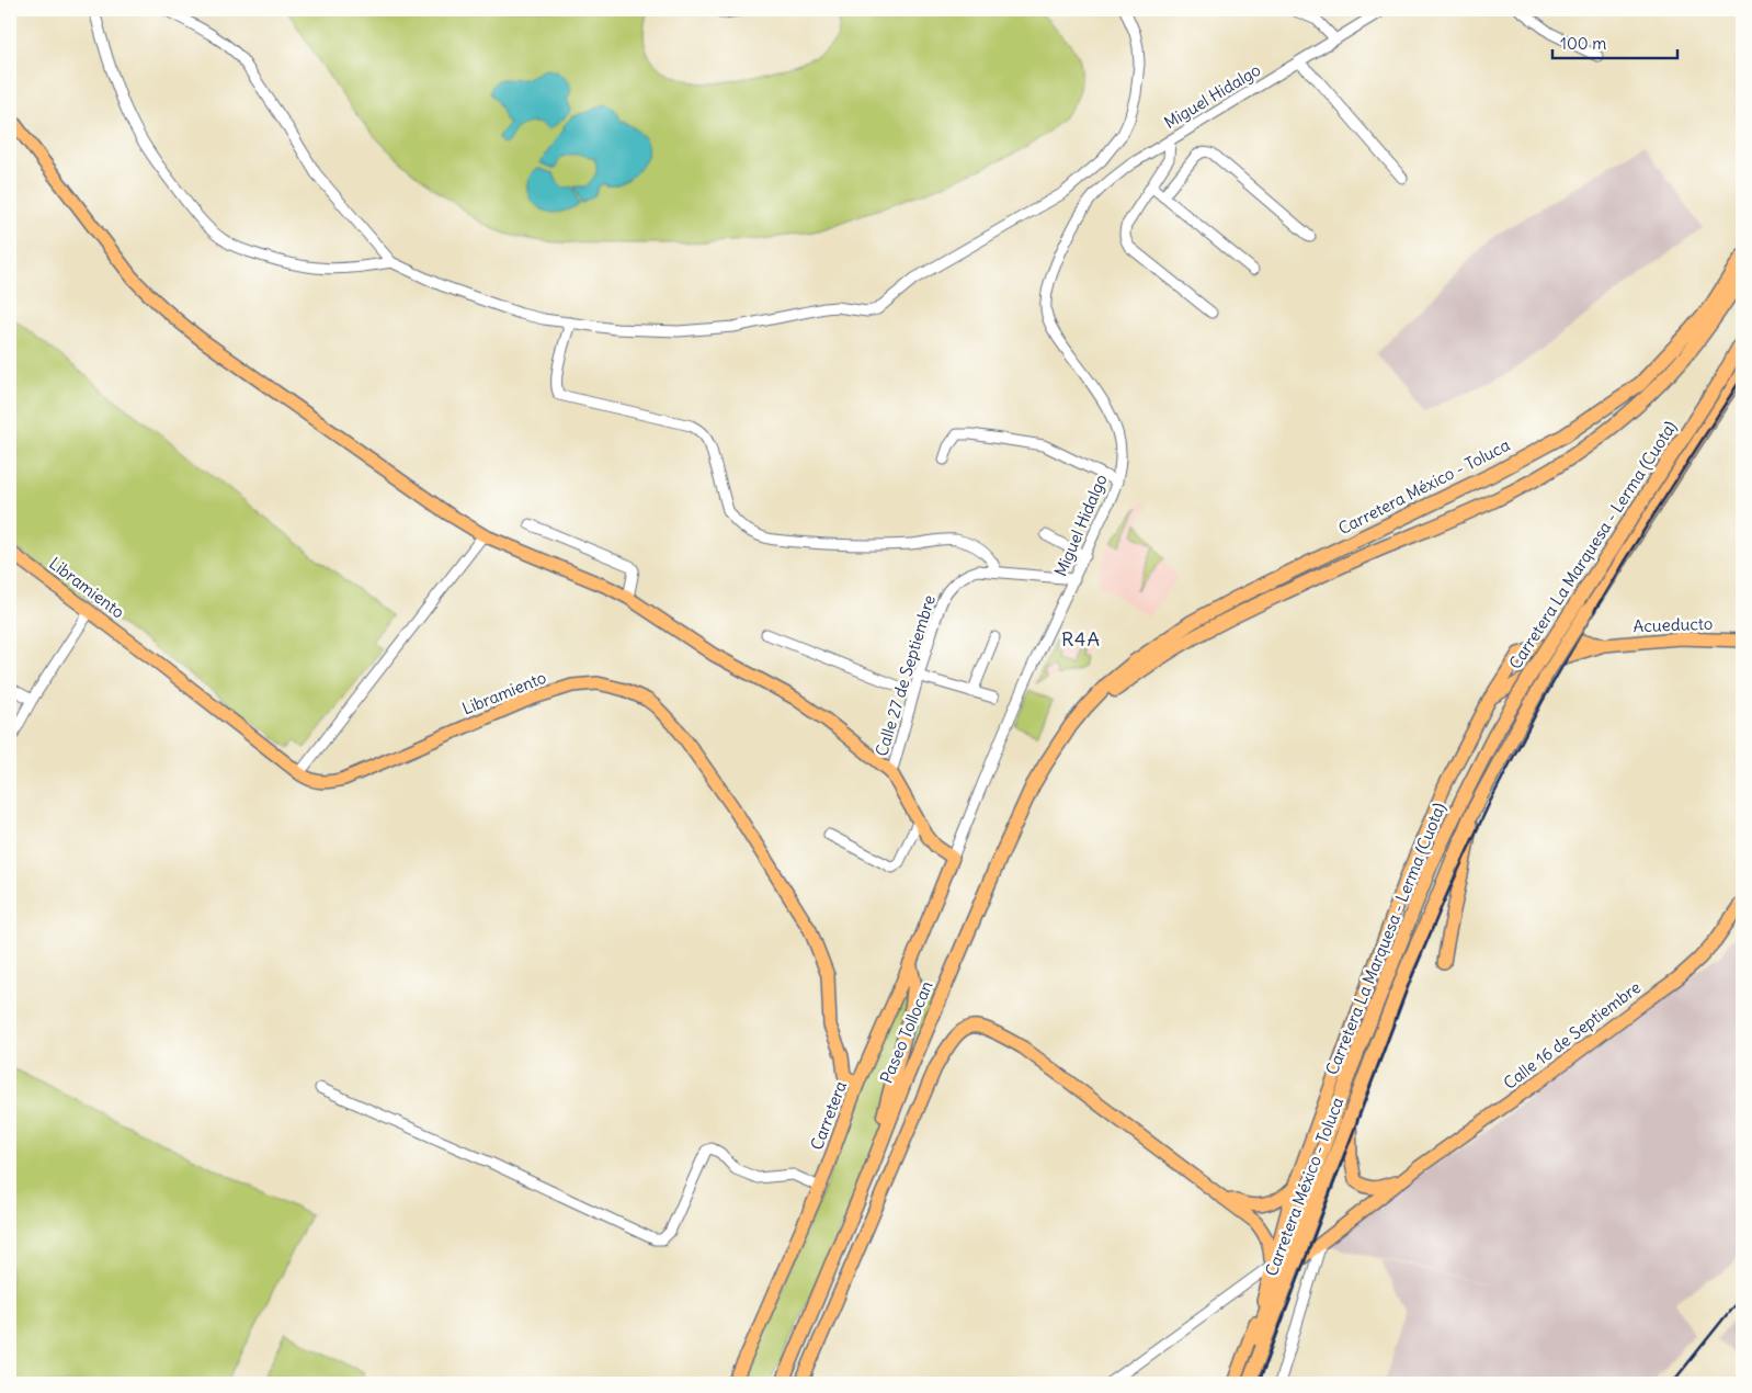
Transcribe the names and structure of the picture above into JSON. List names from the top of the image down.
{
  "streets": {
    "highway": ["Carretera México - Toluca", "Carretera La Marquesa - Lerma (Cuota)", "Paseo Tollocan"],
    "main road": [
      "Libramiento",
      "Acueducto",
      "Calle 16 de Septiembre",
      "Carretera"
    ],
    "street": ["Miguel Hidalgo", "Calle 27 de Septiembre"]
  },
  "crossings": [
    ["Miguel Hidalgo", "Calle 27 de Septiembre"],
    ["Miguel Hidalgo", "Carretera"],
    ["Carretera México - Toluca", "Paseo Tollocan"],
    ["Carretera México - Toluca", "Calle 16 de Septiembre"],
    ["Libramiento", "Carretera"]
  ],
  "districts": ["R4A"],
  "scale_bar": "100 m"
}
